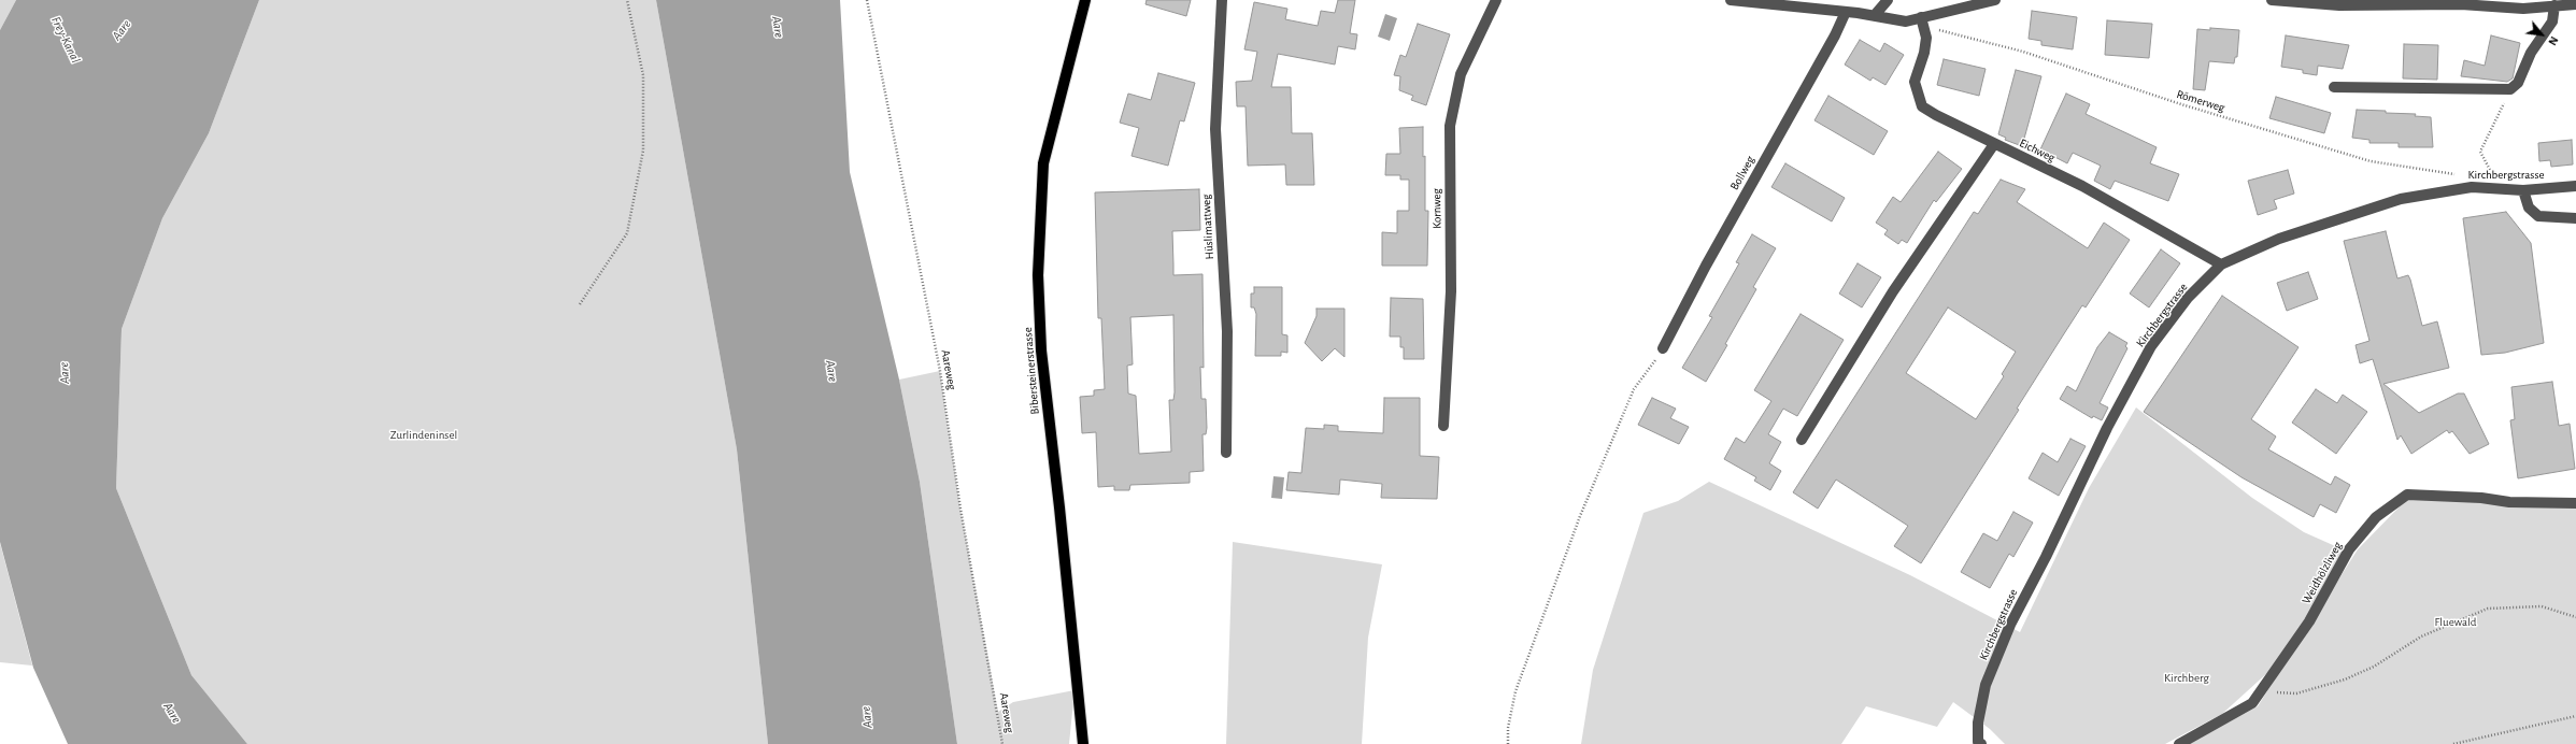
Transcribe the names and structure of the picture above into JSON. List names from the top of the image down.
{
  "streets": {
    "main road": ["Bibersteinerstrasse"],
    "street": [
      "Eichweg",
      "Bollweg",
      "Kirchbergstrasse",
      "Kornweg",
      "Hüslimattweg",
      "Weidhölzliweg"
    ],
    "path": ["Römerweg", "Aareweg"]
  },
  "crossings": [
    ["Römerweg", "Eichweg"],
    ["Römerweg", "Kirchbergstrasse"],
    ["Eichweg", "Kirchbergstrasse"]
  ],
  "water": ["Aare", "Frey-Kanal"],
  "parks": ["Zurlindeninsel", "Fluewald", "Kirchberg"],
  "north": "bottom right"
}
